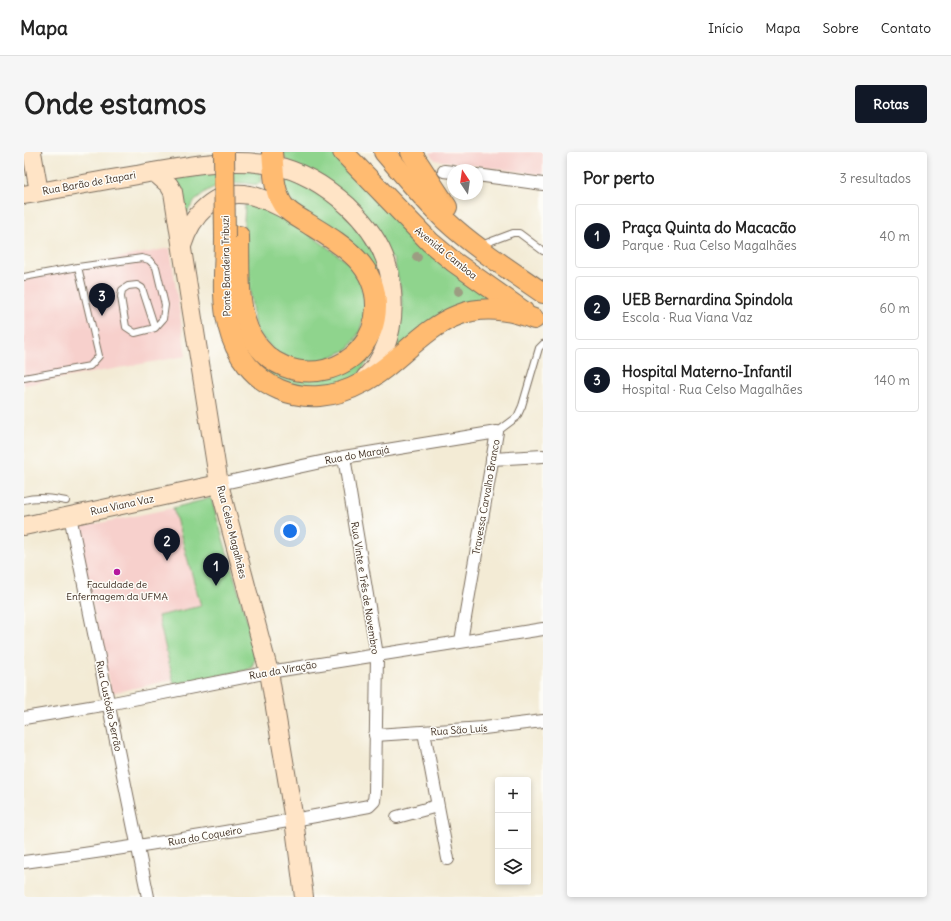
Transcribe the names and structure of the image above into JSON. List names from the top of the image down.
{
  "streets": {
    "main road": [
      "Rua Barão de Itapari",
      "Avenida Camboa",
      "Ponte Bandeira Tribuzi",
      "Rua Viana Vaz",
      "Rua Celso Magalhães"
    ],
    "street": [
      "Rua do Marajá",
      "Travessa Carvalho Branco",
      "Rua Vinte e Três de Novembro",
      "Rua da Viração",
      "Rua Custódio Serrão",
      "Rua São Luís",
      "Rua do Coqueiro"
    ]
  },
  "crossings": [
    ["Rua Barão de Itapari", "Ponte Bandeira Tribuzi"],
    ["Rua Barão de Itapari", "Rua Celso Magalhães"],
    ["Ponte Bandeira Tribuzi", "Rua Celso Magalhães"],
    ["Rua do Marajá", "Travessa Carvalho Branco"],
    ["Rua do Marajá", "Rua Viana Vaz"],
    ["Rua do Marajá", "Rua Celso Magalhães"],
    ["Rua do Marajá", "Rua Vinte e Três de Novembro"],
    ["Travessa Carvalho Branco", "Rua da Viração"],
    ["Rua Viana Vaz", "Rua Celso Magalhães"],
    ["Rua Viana Vaz", "Rua Custódio Serrão"],
    ["Rua Celso Magalhães", "Rua da Viração"],
    ["Rua Celso Magalhães", "Rua do Coqueiro"],
    ["Rua Vinte e Três de Novembro", "Rua da Viração"],
    ["Rua Vinte e Três de Novembro", "Rua São Luís"],
    ["Rua Vinte e Três de Novembro", "Rua do Coqueiro"],
    ["Rua da Viração", "Rua Custódio Serrão"],
    ["Rua Custódio Serrão", "Rua do Coqueiro"]
  ],
  "places": ["Faculdade de Enfermagem da UFMA"],
  "north": "top",
  "page": {
    "header": "Mapa",
    "nav": [
      "Início",
      "Mapa",
      "Sobre",
      "Contato"
    ],
    "buttons": "Rotas",
    "title": "Onde estamos",
    "heading": ["Por perto", "3 resultados"],
    "list": [
      {
        "mark": "1",
        "name": "Praça Quinta do Macacão",
        "note": "Parque · Rua Celso Magalhães",
        "value": "40 m"
      },
      {
        "mark": "2",
        "name": "UEB Bernardina Spindola",
        "note": "Escola · Rua Viana Vaz",
        "value": "60 m"
      },
      {
        "mark": "3",
        "name": "Hospital Materno-Infantil",
        "note": "Hospital · Rua Celso Magalhães",
        "value": "140 m"
      }
    ],
    "pins": ["3", "2", "1"],
    "map_buttons": ["+", "−"]
  }
}
